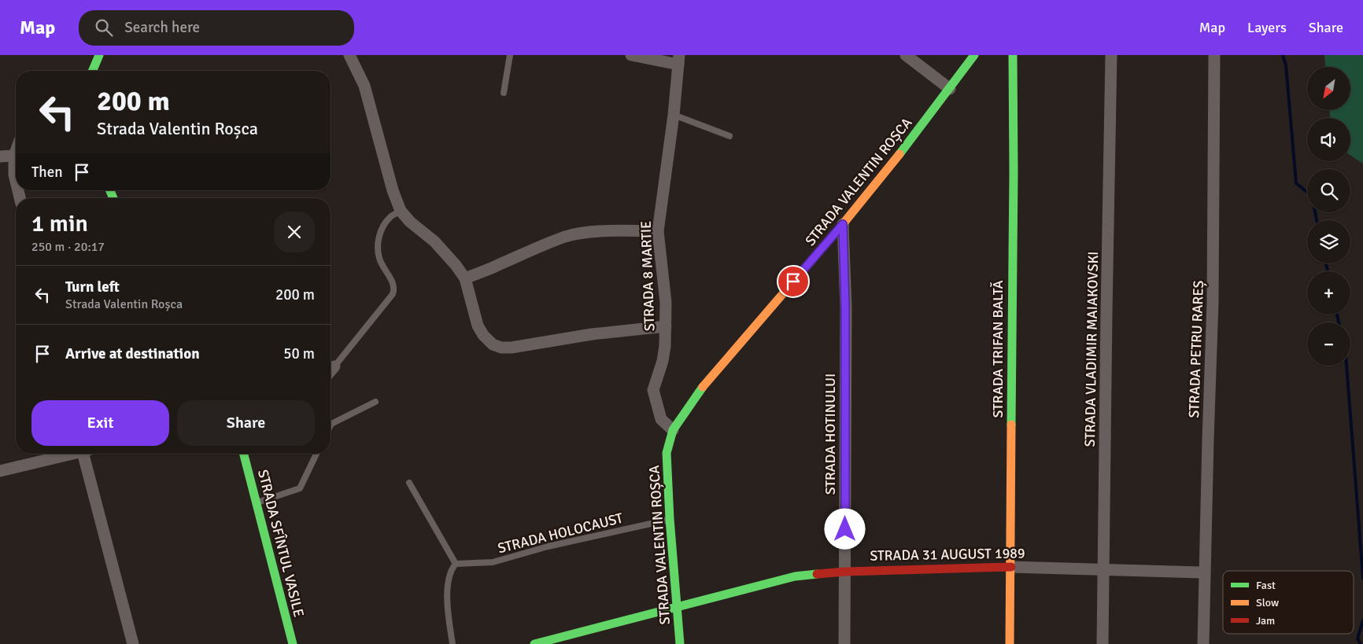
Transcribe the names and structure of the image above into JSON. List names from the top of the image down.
{
  "streets": {
    "street": [
      "STRADA VALENTIN ROȘCA",
      "STRADA 8 MARTIE",
      "STRADA TRIFAN BALTĂ",
      "STRADA VLADIMIR MAIAKOVSKI",
      "STRADA PETRU RAREȘ",
      "STRADA HOTINULUI",
      "STRADA SFÎNTUL VASILE",
      "STRADA 31 AUGUST 1989"
    ],
    "lane": ["STRADA HOLOCAUST"]
  },
  "crossings": [
    ["STRADA VALENTIN ROȘCA", "STRADA 8 MARTIE"],
    ["STRADA VALENTIN ROȘCA", "STRADA HOTINULUI"],
    ["STRADA VALENTIN ROȘCA", "STRADA HOLOCAUST"],
    ["STRADA VALENTIN ROȘCA", "STRADA 31 AUGUST 1989"],
    ["STRADA TRIFAN BALTĂ", "STRADA 31 AUGUST 1989"],
    ["STRADA VLADIMIR MAIAKOVSKI", "STRADA 31 AUGUST 1989"],
    ["STRADA PETRU RAREȘ", "STRADA 31 AUGUST 1989"],
    ["STRADA HOTINULUI", "STRADA 31 AUGUST 1989"]
  ],
  "legend": ["Fast", "Slow", "Jam"],
  "north": "bottom left",
  "page": {
    "header": "Map",
    "search": "Search here",
    "nav": ["Map", "Layers", "Share"],
    "map_buttons": ["+", "−"],
    "turn": ["200 m", "Strada Valentin Roșca"],
    "then": "Then",
    "heading": ["1 min", "250 m · 20:17"],
    "list": [
      {
        "name": "Turn left",
        "note": "Strada Valentin Roșca",
        "value": "200 m"
      },
      {
        "name": "Arrive at destination",
        "value": "50 m"
      }
    ],
    "buttons": ["Exit", "Share"]
  }
}
